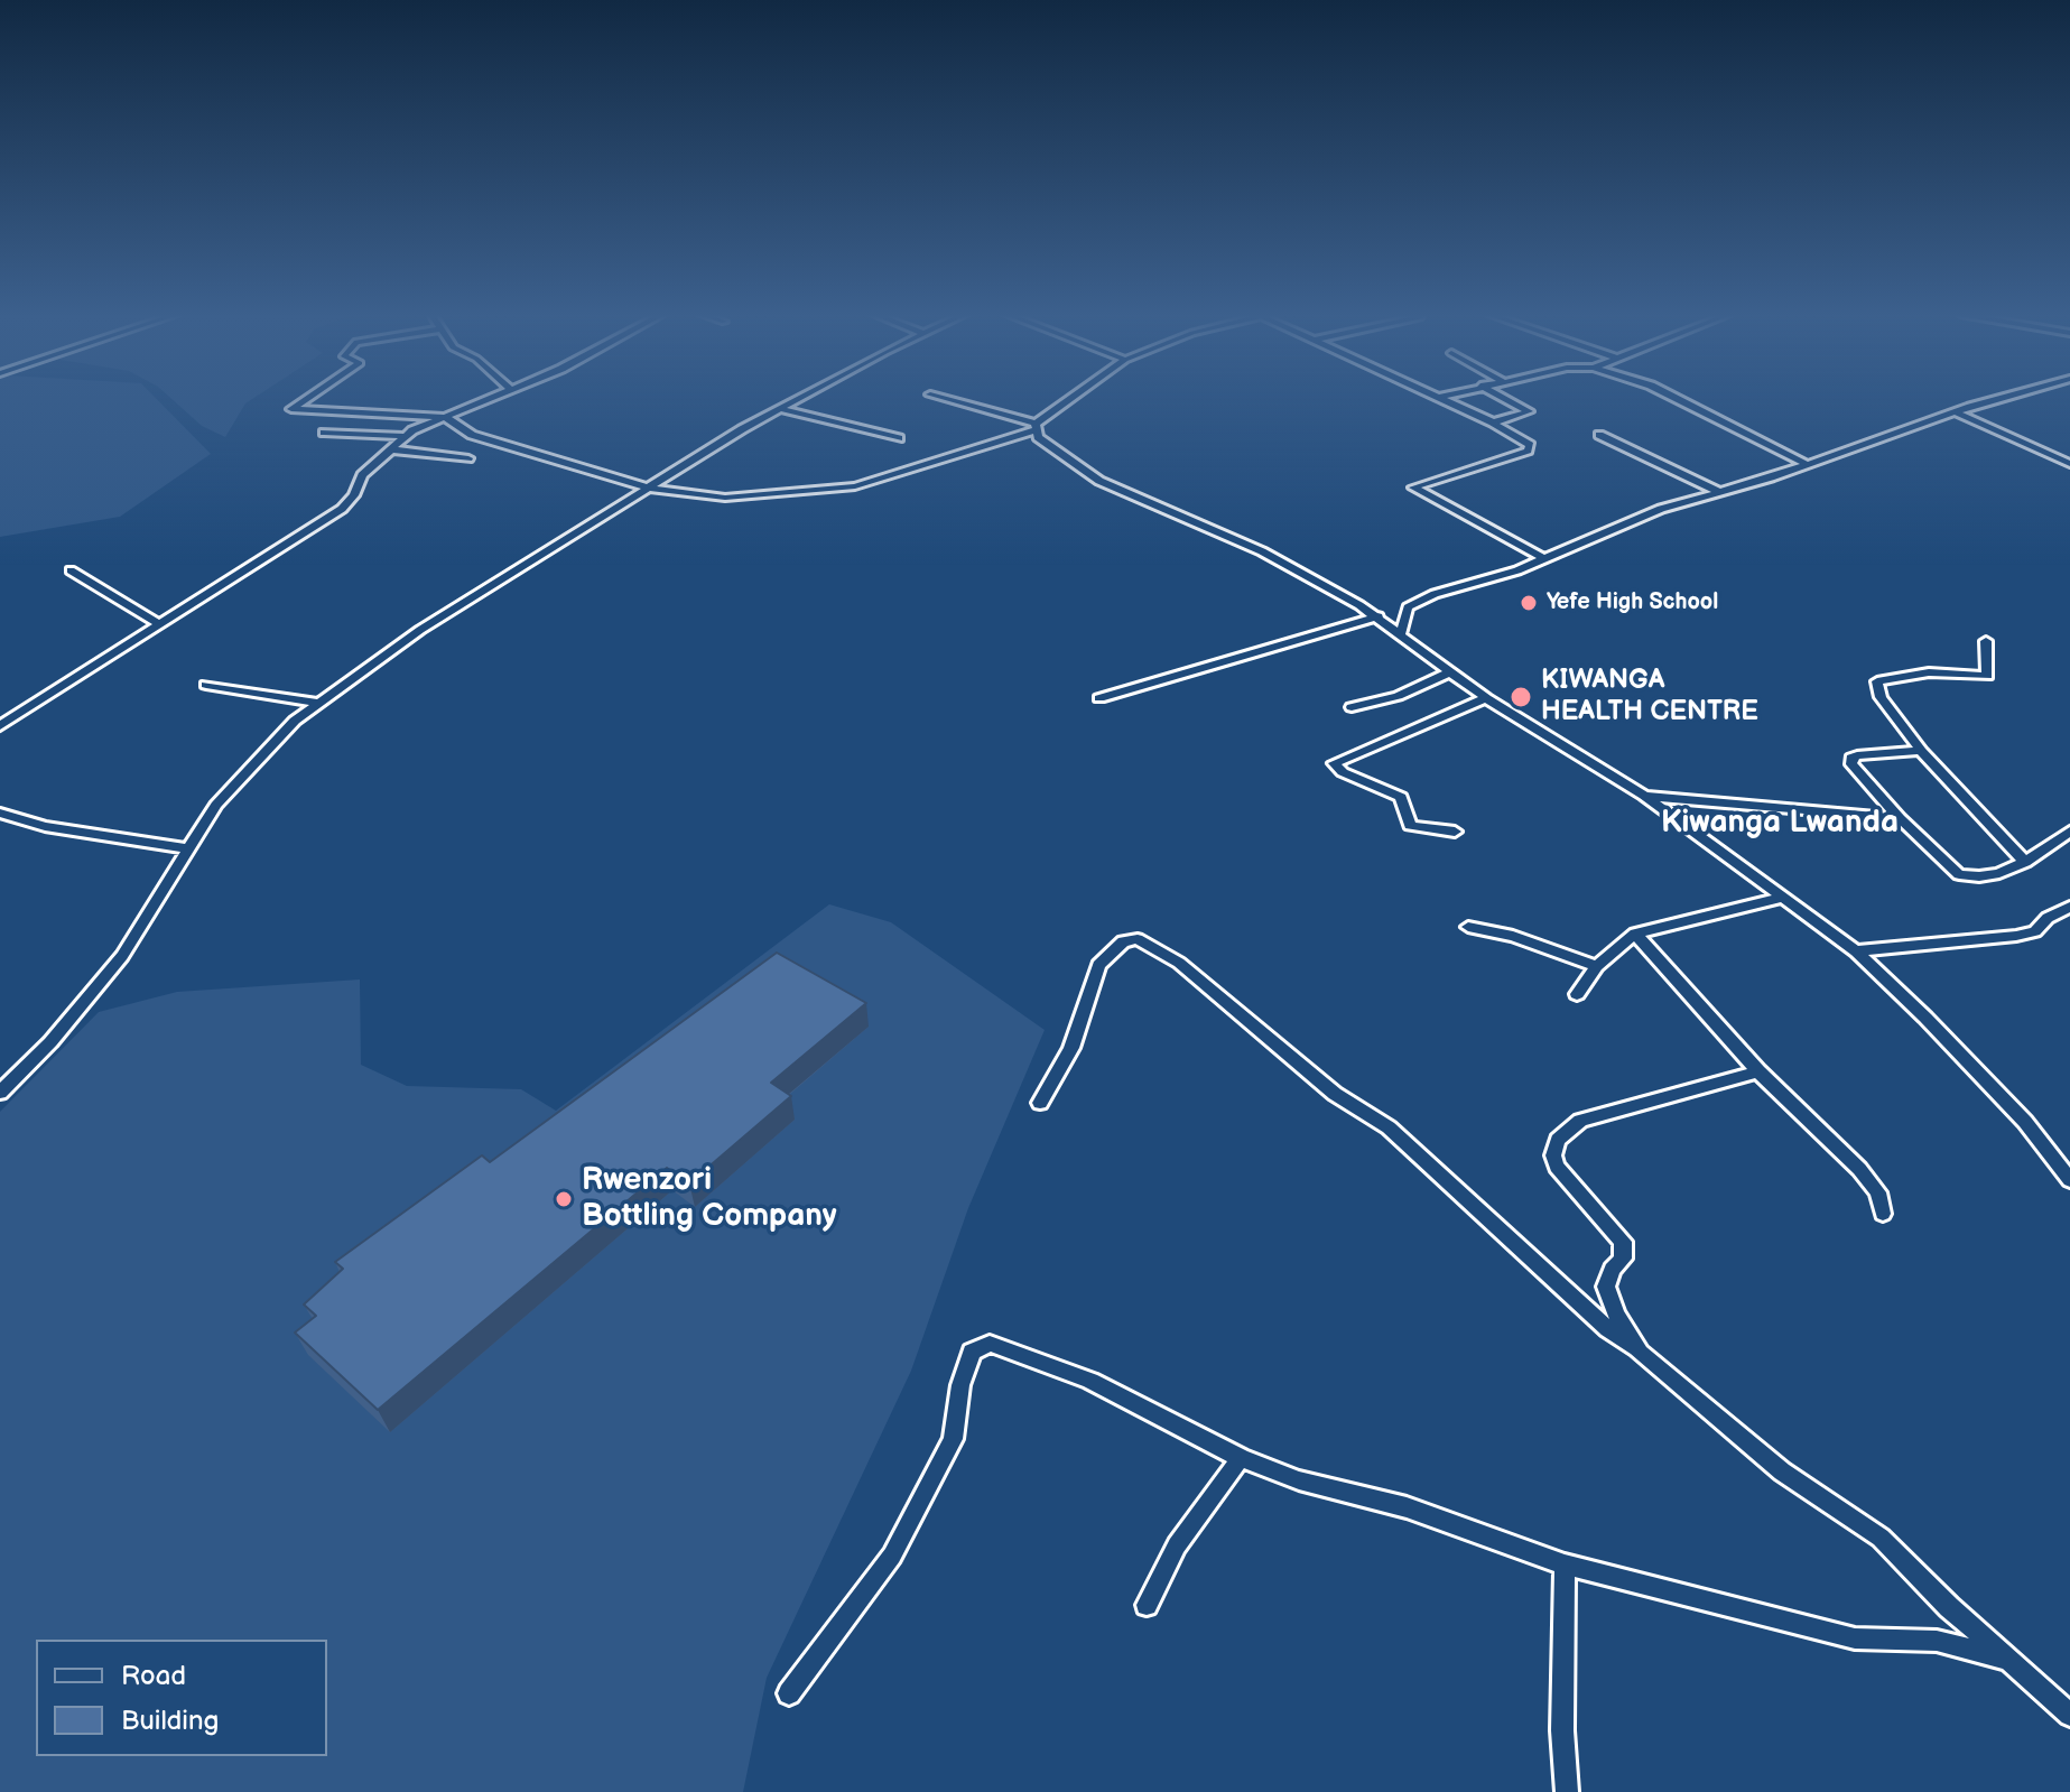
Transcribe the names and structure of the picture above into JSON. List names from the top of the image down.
{
  "districts": ["Kiwanga Lwanda"],
  "places": ["Yefe High School", "KIWANGA HEALTH CENTRE", "Rwenzori Bottling Company"],
  "legend": ["Road", "Building"]
}
